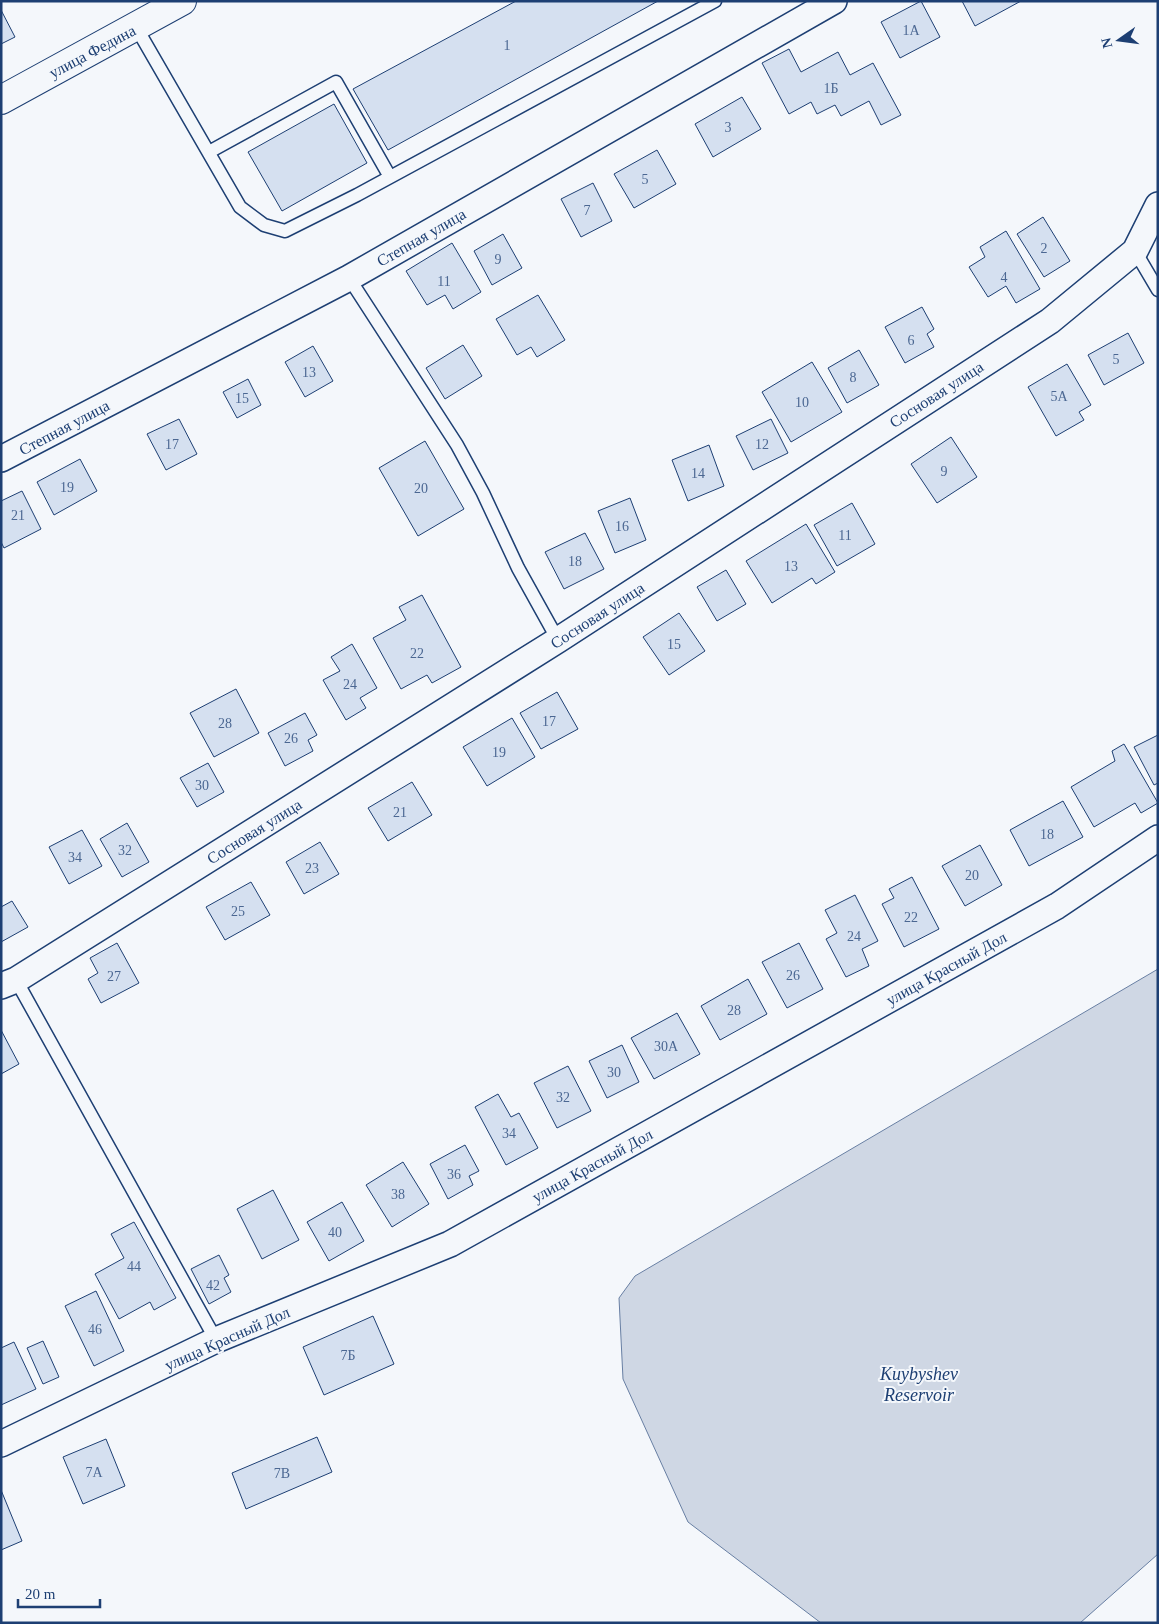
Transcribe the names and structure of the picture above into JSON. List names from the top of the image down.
{
  "streets": {
    "main road": ["улица Федина"],
    "street": ["Степная улица", "Сосновая улица", "улица Красный Дол"]
  },
  "water": ["Kuybyshev Reservoir"],
  "house_numbers": [
    "1А",
    "1",
    "1Б",
    "3",
    "5",
    "7",
    "2",
    "9",
    "4",
    "11",
    "6",
    "5",
    "13",
    "8",
    "5А",
    "15",
    "10",
    "17",
    "12",
    "9",
    "14",
    "19",
    "20",
    "21",
    "16",
    "11",
    "18",
    "13",
    "15",
    "22",
    "24",
    "17",
    "28",
    "26",
    "19",
    "30",
    "21",
    "18",
    "32",
    "34",
    "23",
    "20",
    "25",
    "22",
    "24",
    "26",
    "27",
    "28",
    "30А",
    "30",
    "32",
    "34",
    "36",
    "38",
    "40",
    "44",
    "42",
    "46",
    "7Б",
    "7А",
    "7В"
  ],
  "scale_bar": "20 m",
  "north": "left"
}
